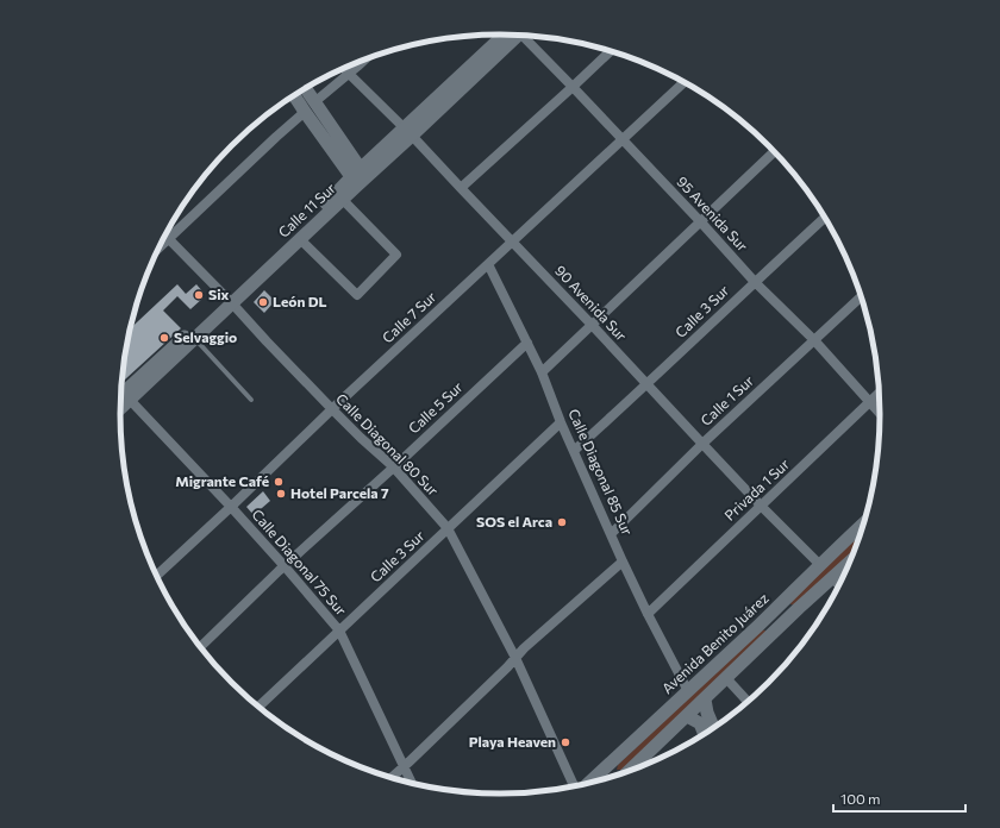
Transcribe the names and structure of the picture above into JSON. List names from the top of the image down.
{
  "streets": {
    "main road": ["Calle 11 Sur", "Avenida Benito Juárez"],
    "street": [
      "95 Avenida Sur",
      "90 Avenida Sur",
      "Calle 3 Sur",
      "Calle 7 Sur",
      "Calle 1 Sur",
      "Calle 5 Sur",
      "Calle Diagonal 80 Sur",
      "Calle Diagonal 85 Sur",
      "Privada 1 Sur",
      "Calle Diagonal 75 Sur"
    ]
  },
  "crossings": [
    ["Calle 11 Sur", "90 Avenida Sur"],
    ["Calle 11 Sur", "Calle Diagonal 80 Sur"],
    ["95 Avenida Sur", "Calle 3 Sur"],
    ["95 Avenida Sur", "Calle 7 Sur"],
    ["95 Avenida Sur", "Calle 1 Sur"],
    ["95 Avenida Sur", "Privada 1 Sur"],
    ["90 Avenida Sur", "Calle 3 Sur"],
    ["90 Avenida Sur", "Calle 7 Sur"],
    ["90 Avenida Sur", "Calle 1 Sur"],
    ["90 Avenida Sur", "Privada 1 Sur"],
    ["90 Avenida Sur", "Avenida Benito Juárez"],
    ["Calle 3 Sur", "Calle Diagonal 80 Sur"],
    ["Calle 3 Sur", "Calle Diagonal 85 Sur"],
    ["Calle 3 Sur", "Calle Diagonal 75 Sur"],
    ["Calle 7 Sur", "Calle Diagonal 80 Sur"],
    ["Calle 7 Sur", "Calle Diagonal 85 Sur"],
    ["Calle 7 Sur", "Calle Diagonal 75 Sur"],
    ["Calle 1 Sur", "Calle Diagonal 85 Sur"],
    ["Calle 5 Sur", "Calle Diagonal 80 Sur"],
    ["Calle 5 Sur", "Calle Diagonal 85 Sur"],
    ["Calle 5 Sur", "Calle Diagonal 75 Sur"],
    ["Calle Diagonal 85 Sur", "Privada 1 Sur"],
    ["Calle Diagonal 85 Sur", "Avenida Benito Juárez"]
  ],
  "places": [
    "Six",
    "León DL",
    "Selvaggio",
    "Migrante Café",
    "Hotel Parcela 7",
    "SOS el Arca",
    "Playa Heaven"
  ],
  "scale_bar": "100 m"
}
